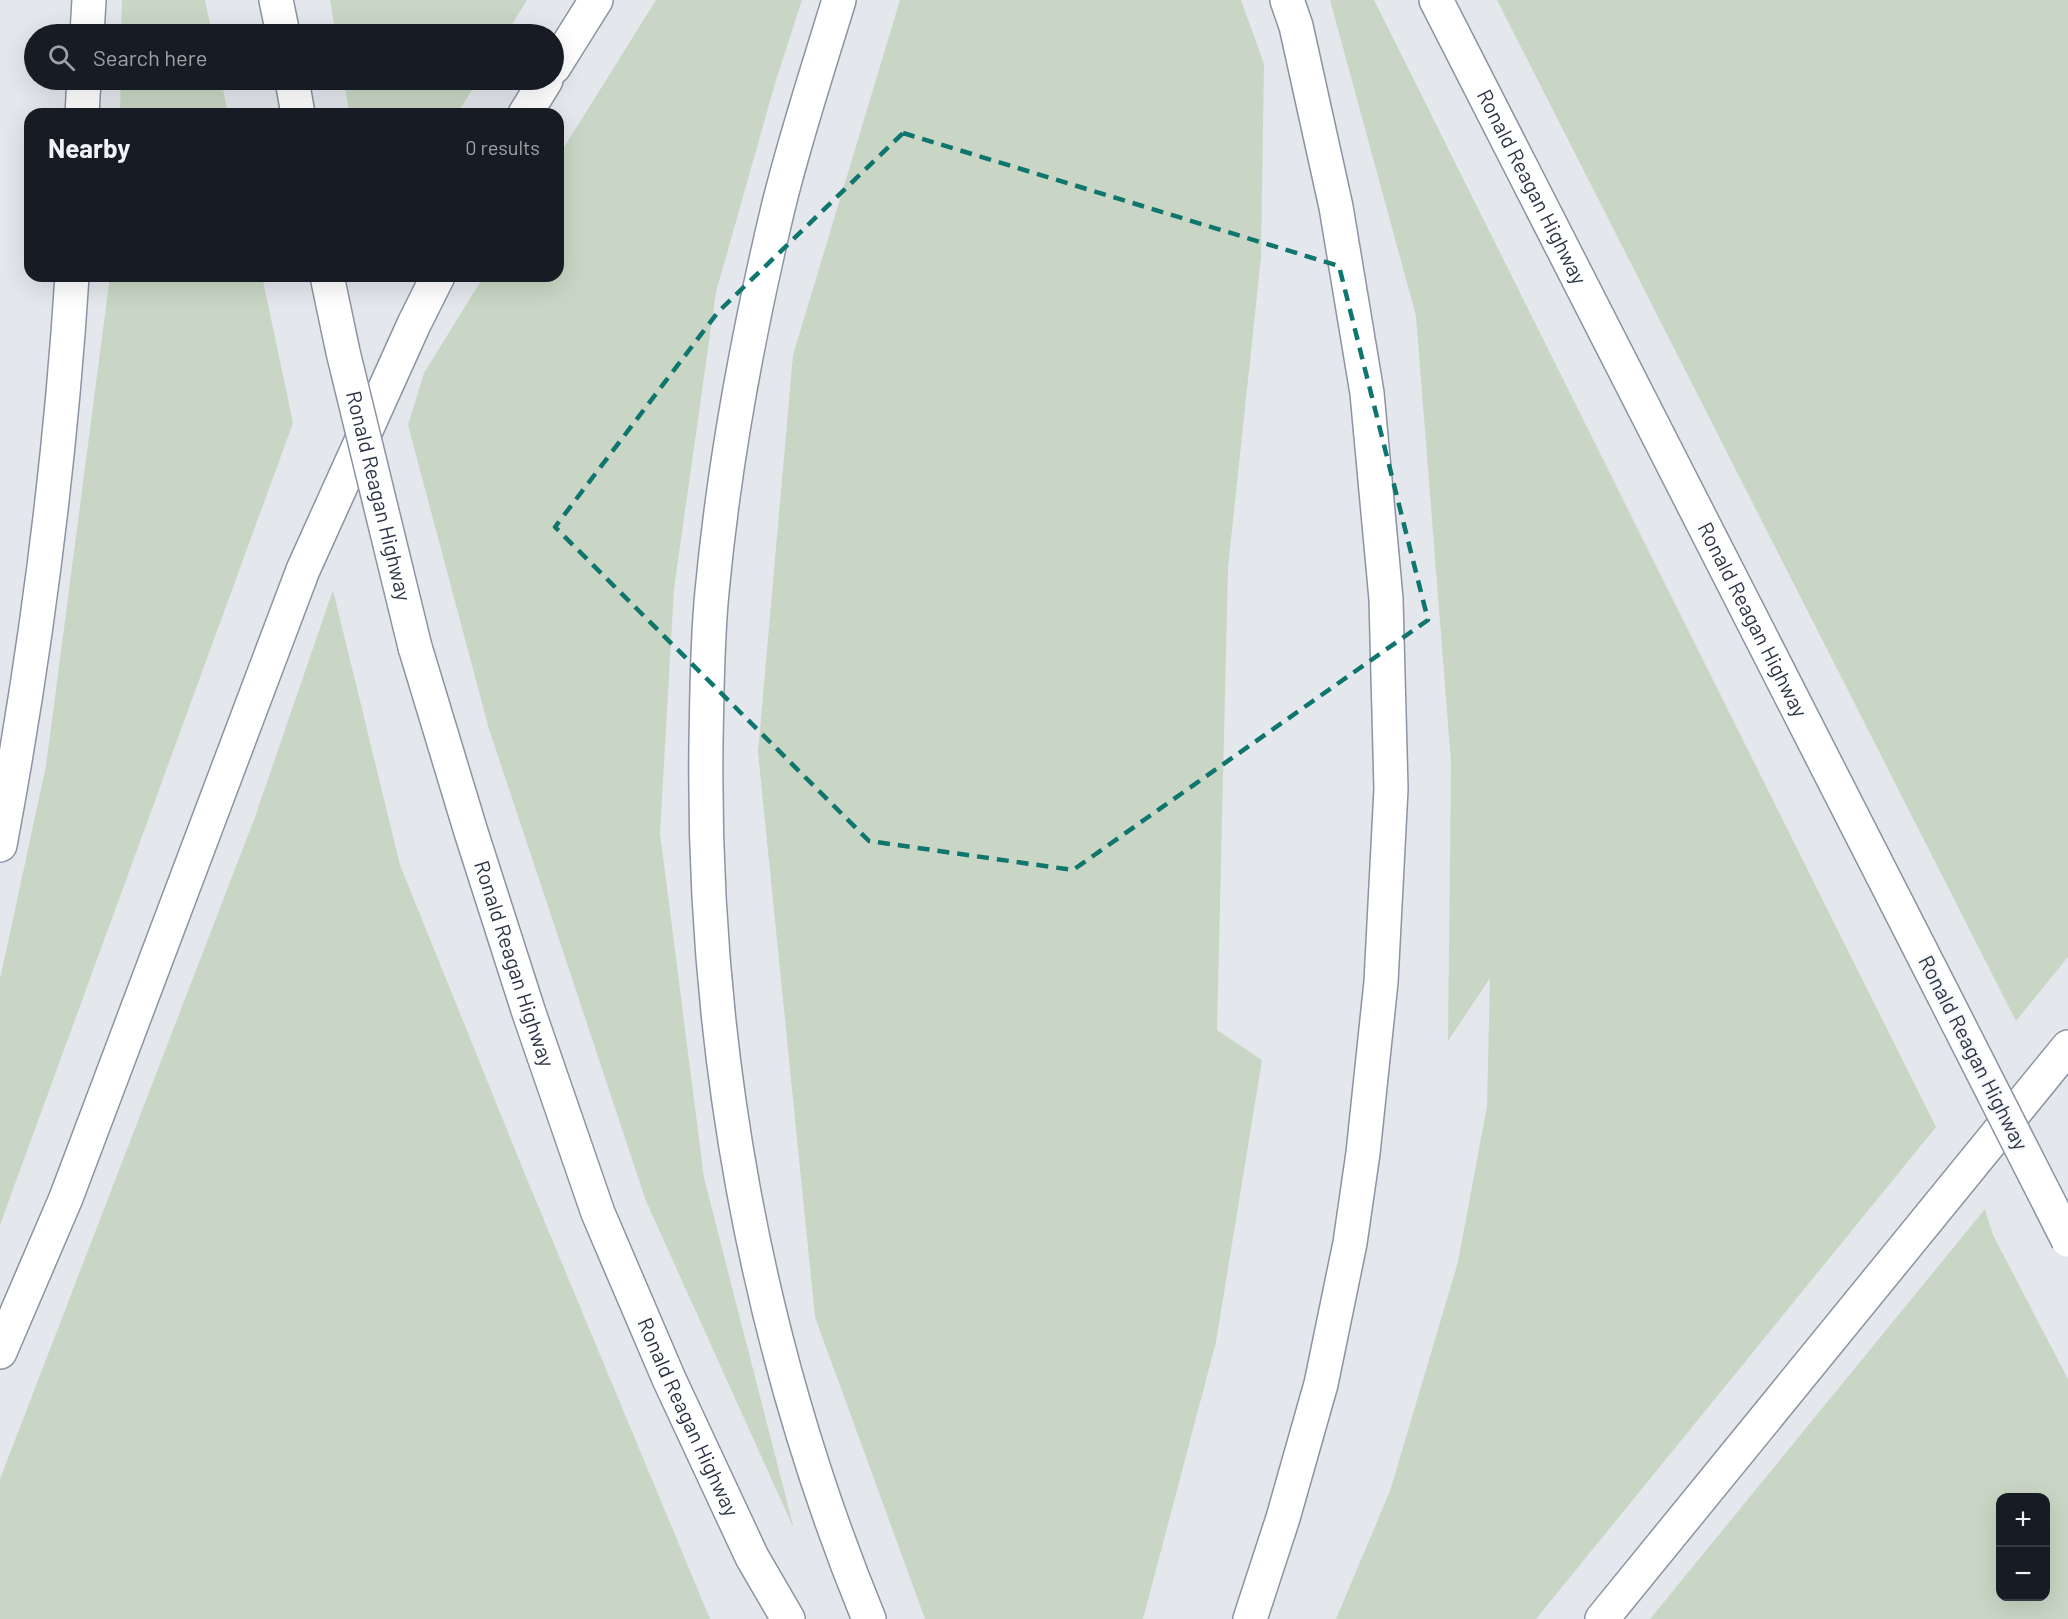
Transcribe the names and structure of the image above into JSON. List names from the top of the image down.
{
  "streets": {
    "highway": ["Ronald Reagan Highway"]
  },
  "page": {
    "search": "Search here",
    "heading": ["Nearby", "0 results"],
    "map_buttons": ["+", "−"]
  }
}
